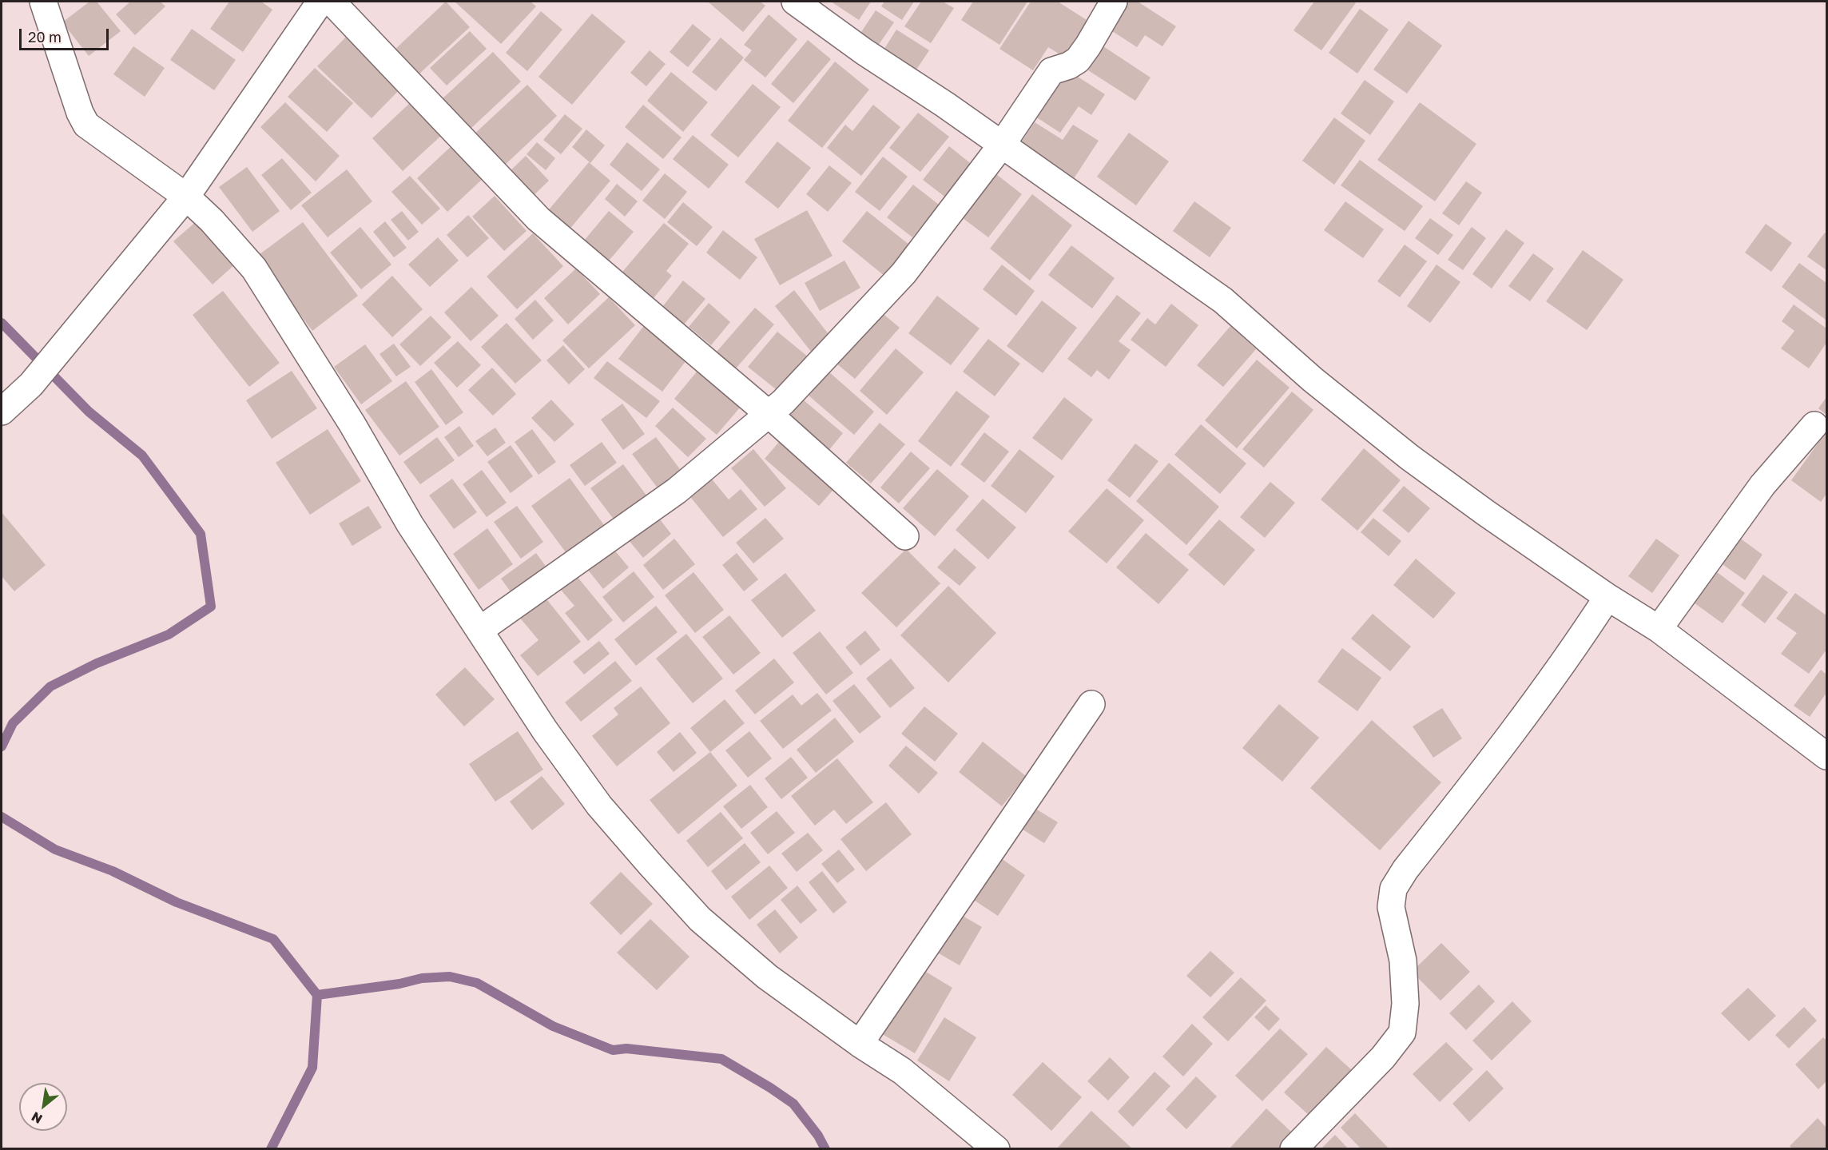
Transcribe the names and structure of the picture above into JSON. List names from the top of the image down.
{
  "scale_bar": "20 m",
  "north": "bottom left"
}
